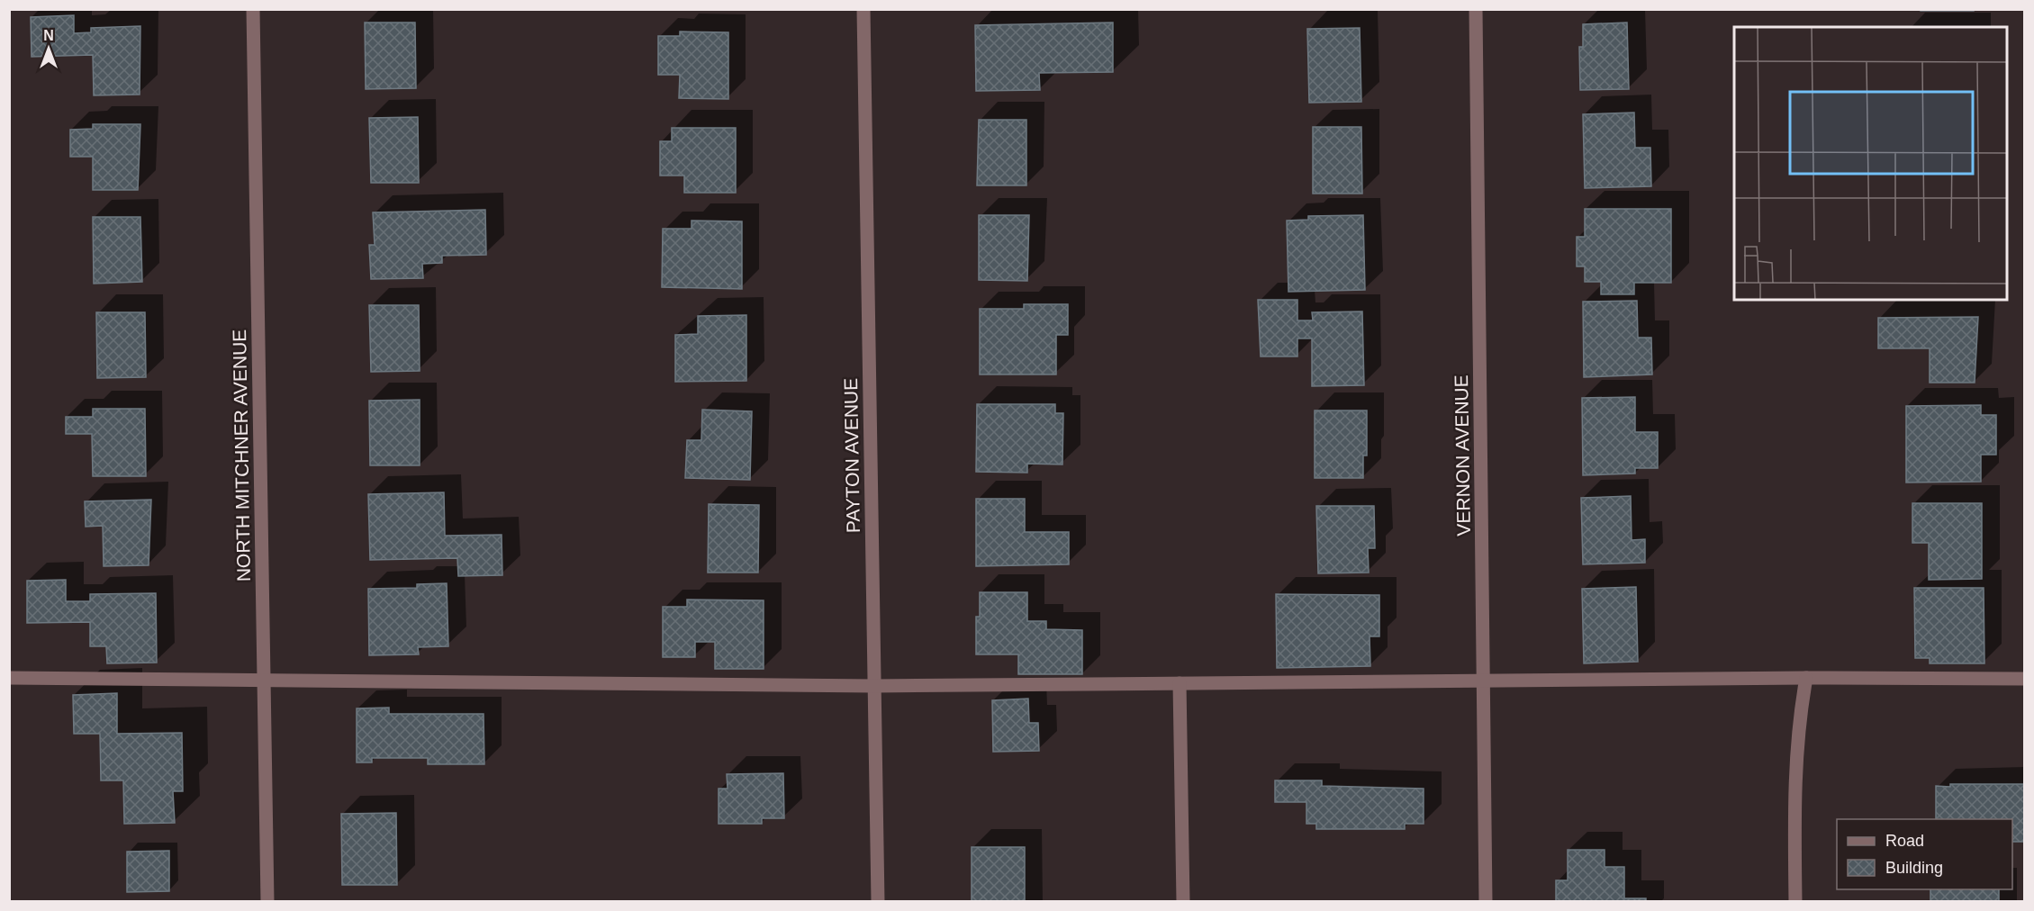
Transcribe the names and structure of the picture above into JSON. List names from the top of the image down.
{
  "streets": {
    "street": ["NORTH MITCHNER AVENUE", "PAYTON AVENUE", "VERNON AVENUE"]
  },
  "legend": ["Road", "Building"],
  "north": "top"
}
